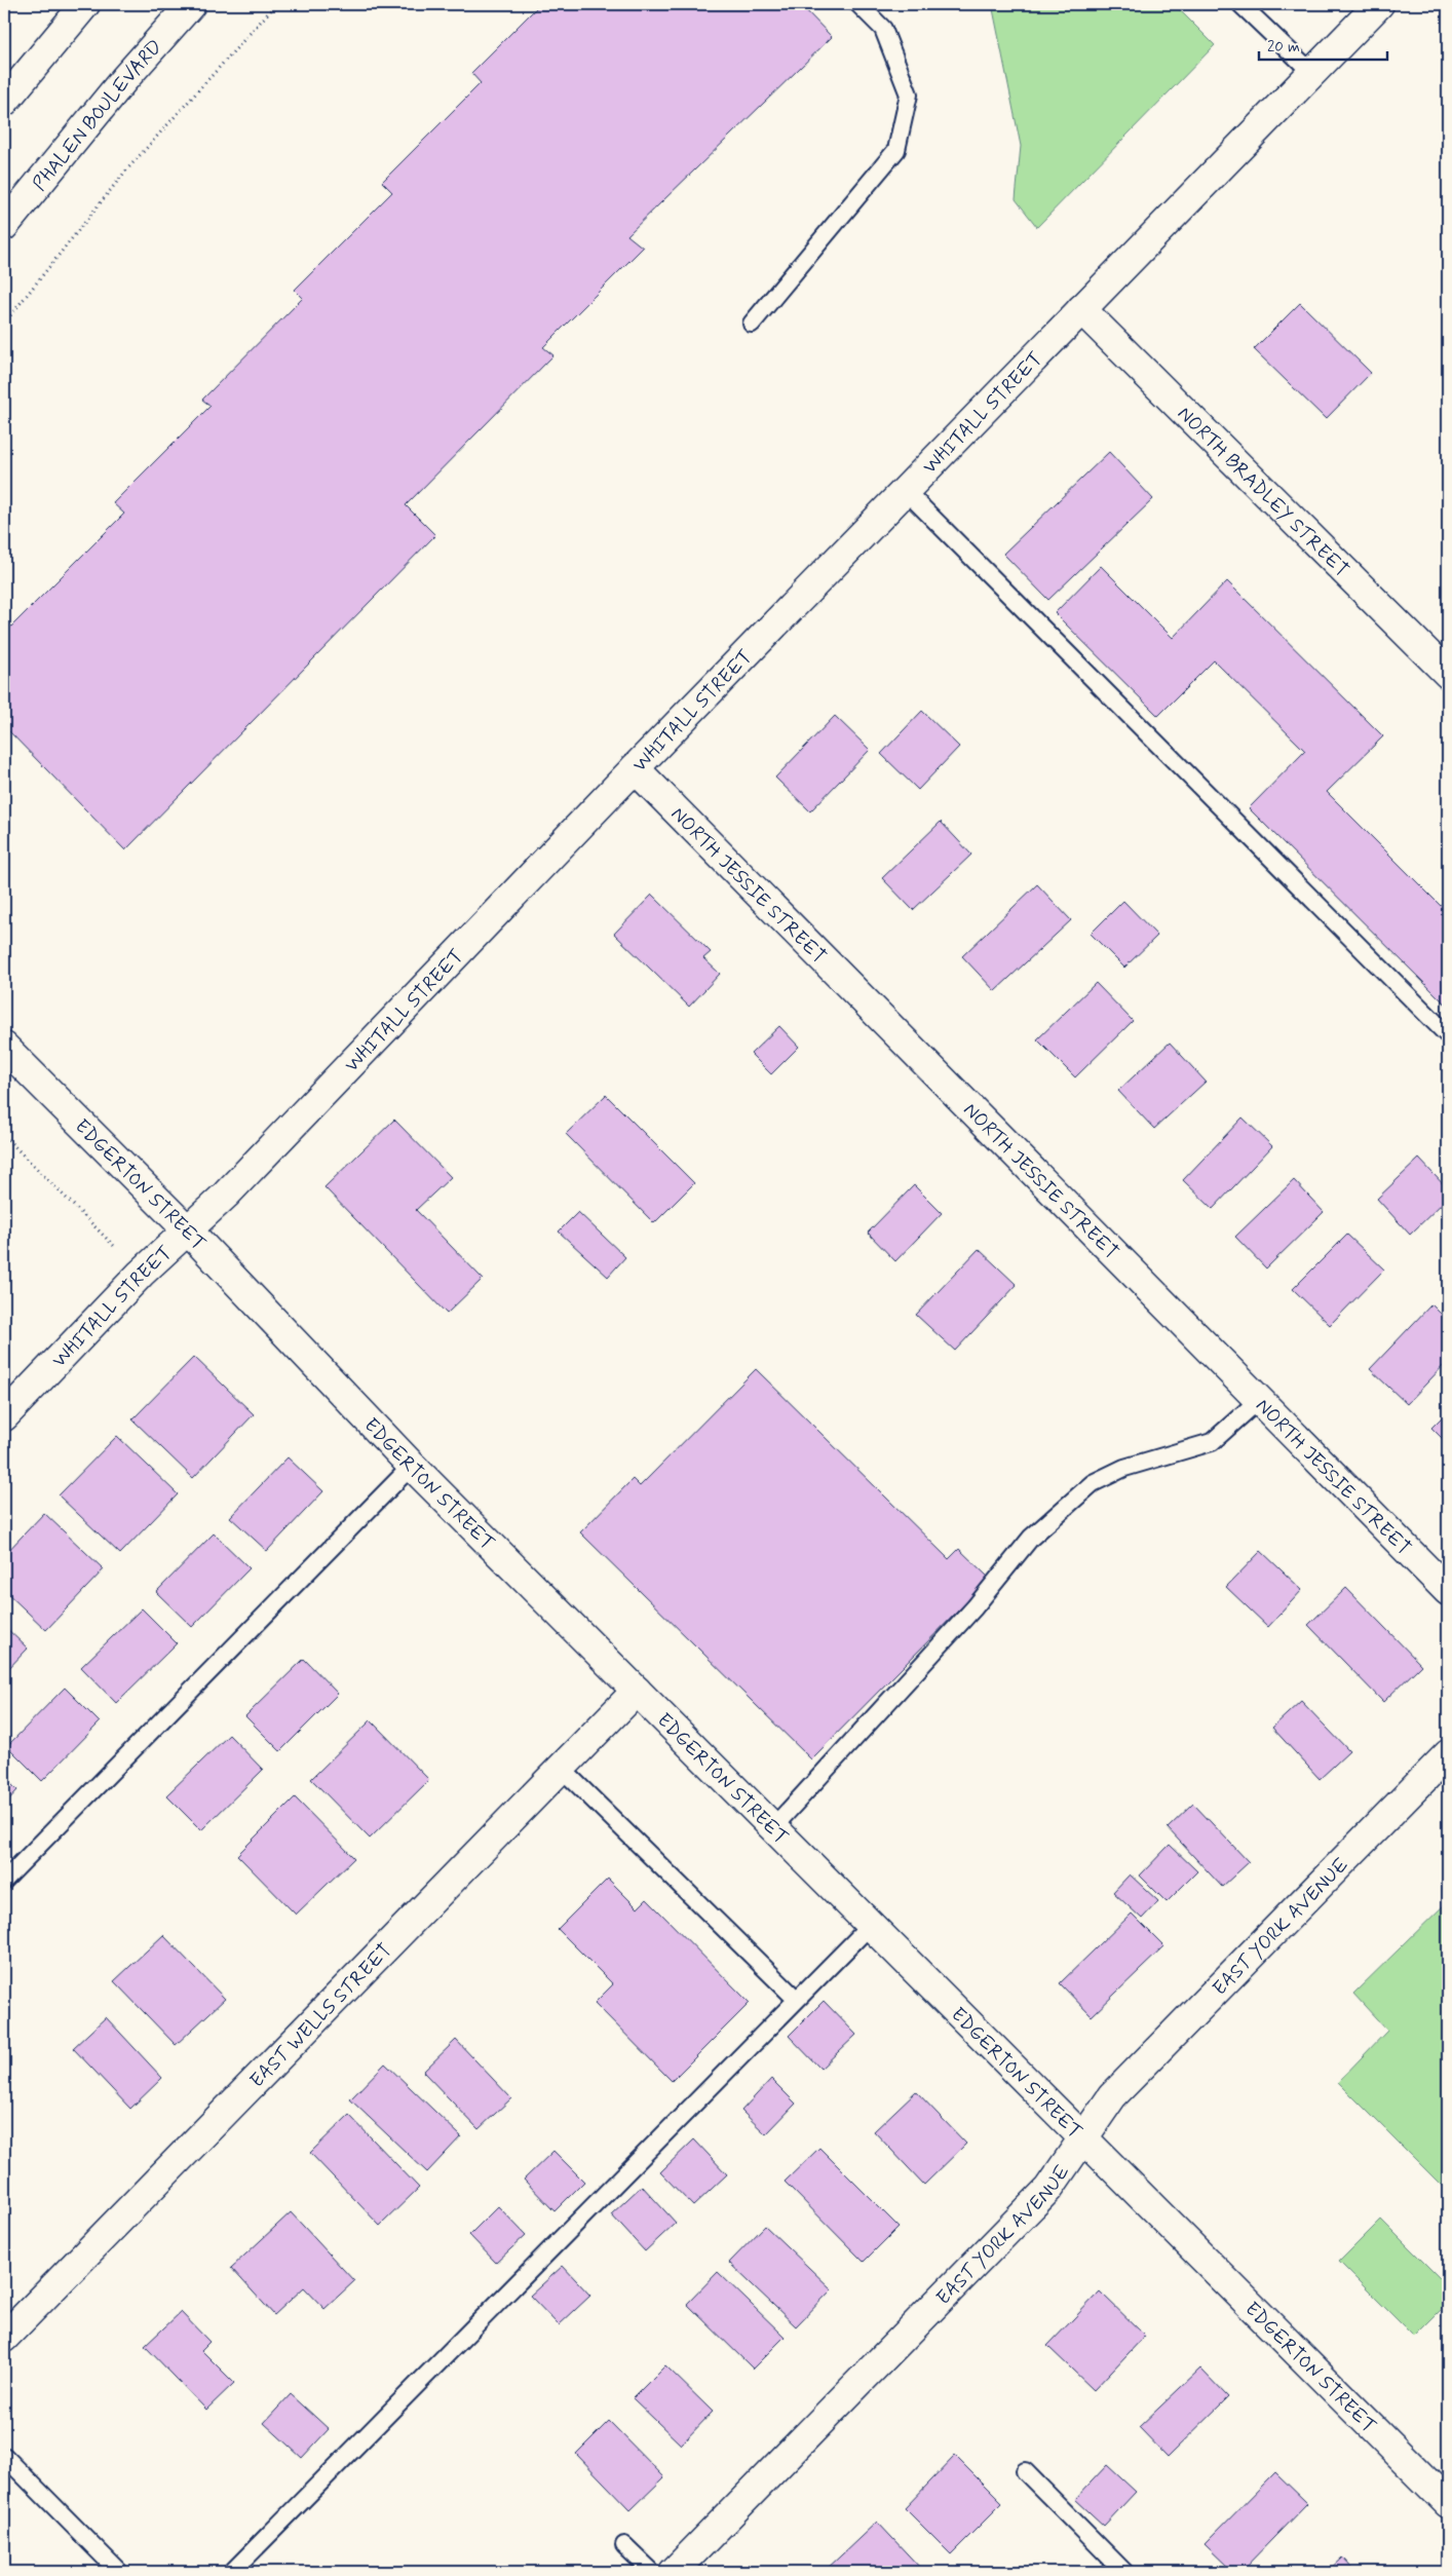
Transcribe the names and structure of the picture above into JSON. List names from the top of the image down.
{
  "streets": {
    "street": [
      "PHALEN BOULEVARD",
      "WHITALL STREET",
      "NORTH BRADLEY STREET",
      "NORTH JESSIE STREET",
      "EDGERTON STREET",
      "EAST YORK AVENUE",
      "EAST WELLS STREET"
    ]
  },
  "crossings": [
    ["WHITALL STREET", "NORTH BRADLEY STREET"],
    ["WHITALL STREET", "NORTH JESSIE STREET"],
    ["WHITALL STREET", "EDGERTON STREET"],
    ["EDGERTON STREET", "EAST YORK AVENUE"],
    ["EDGERTON STREET", "EAST WELLS STREET"]
  ],
  "scale_bar": "20 m"
}
